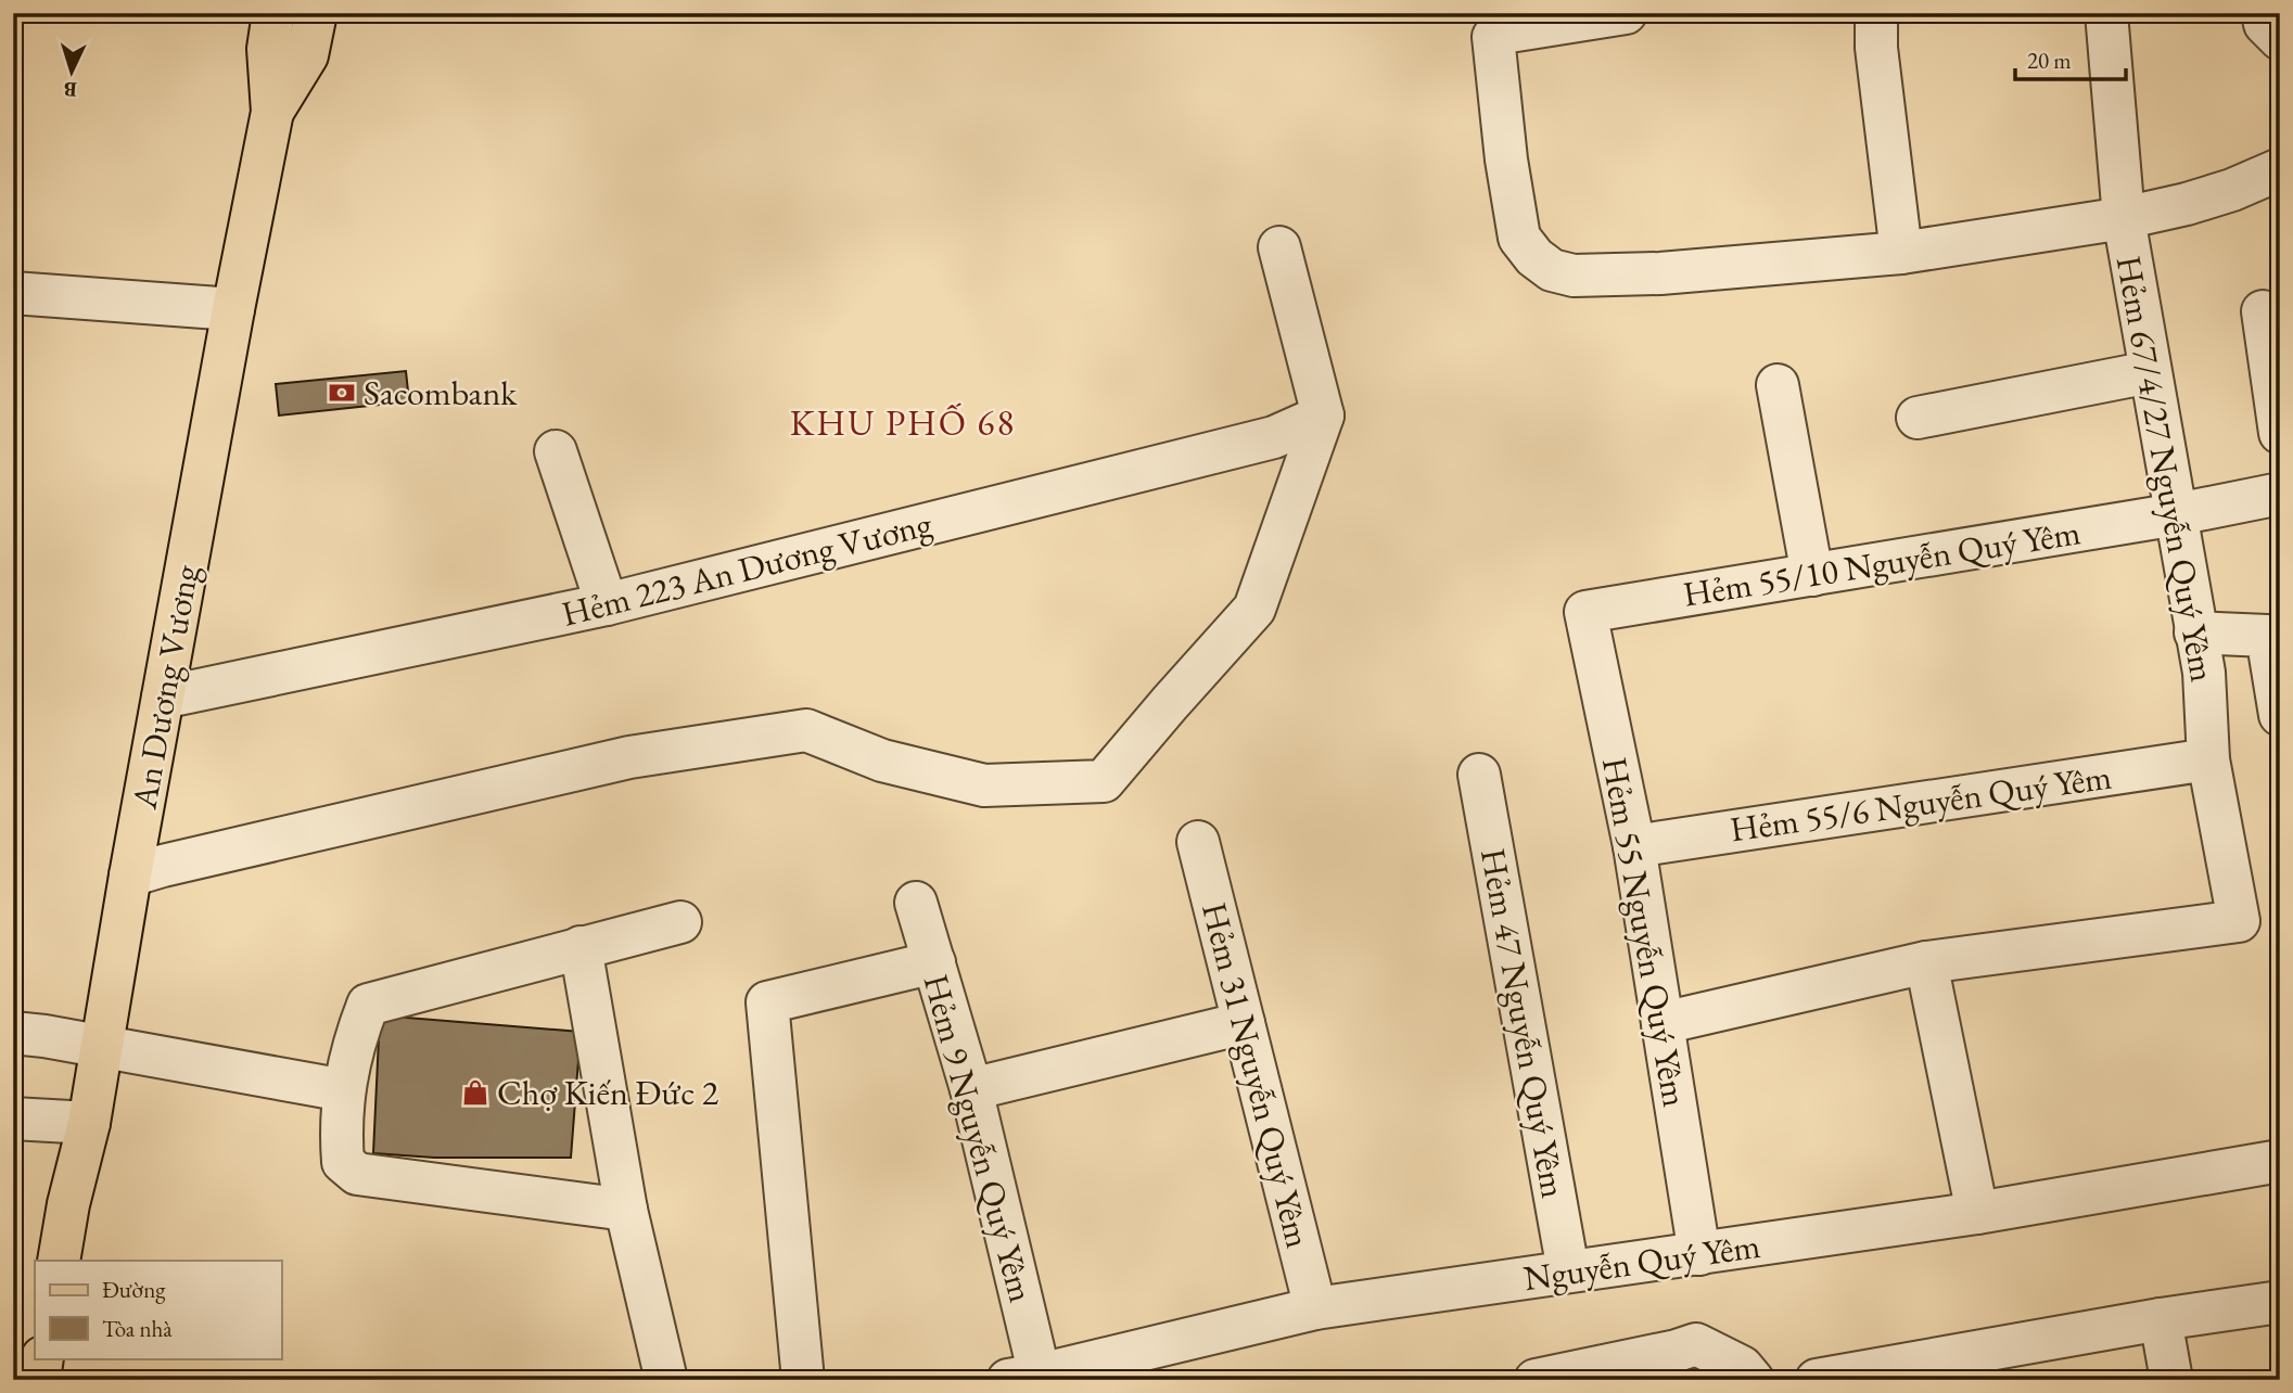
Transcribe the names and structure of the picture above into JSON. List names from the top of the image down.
{
  "streets": {
    "main road": ["An Dương Vương"],
    "street": [
      "Hẻm 67/4/27 Nguyễn Quý Yêm",
      "Hẻm 55/10 Nguyễn Quý Yêm",
      "Hẻm 223 An Dương Vương",
      "Hẻm 55/6 Nguyễn Quý Yêm",
      "Hẻm 55 Nguyễn Quý Yêm",
      "Hẻm 47 Nguyễn Quý Yêm",
      "Hẻm 31 Nguyễn Quý Yêm",
      "Hẻm 9 Nguyễn Quý Yêm",
      "Nguyễn Quý Yêm"
    ]
  },
  "crossings": [
    ["Hẻm 67/4/27 Nguyễn Quý Yêm", "Hẻm 55/10 Nguyễn Quý Yêm"],
    ["Hẻm 67/4/27 Nguyễn Quý Yêm", "Hẻm 55/6 Nguyễn Quý Yêm"],
    ["Hẻm 55/10 Nguyễn Quý Yêm", "Hẻm 55 Nguyễn Quý Yêm"],
    ["Hẻm 223 An Dương Vương", "An Dương Vương"],
    ["Hẻm 55/6 Nguyễn Quý Yêm", "Hẻm 55 Nguyễn Quý Yêm"],
    ["Hẻm 55 Nguyễn Quý Yêm", "Nguyễn Quý Yêm"],
    ["Hẻm 47 Nguyễn Quý Yêm", "Nguyễn Quý Yêm"],
    ["Hẻm 31 Nguyễn Quý Yêm", "Nguyễn Quý Yêm"],
    ["Hẻm 9 Nguyễn Quý Yêm", "Nguyễn Quý Yêm"]
  ],
  "districts": ["KHU PHỐ 68"],
  "places": {
    "bank": ["Sacombank"],
    "shop": ["Chợ Kiến Đức 2"]
  },
  "legend": ["Đường", "Tòa nhà"],
  "scale_bar": "20 m",
  "north": "bottom"
}
